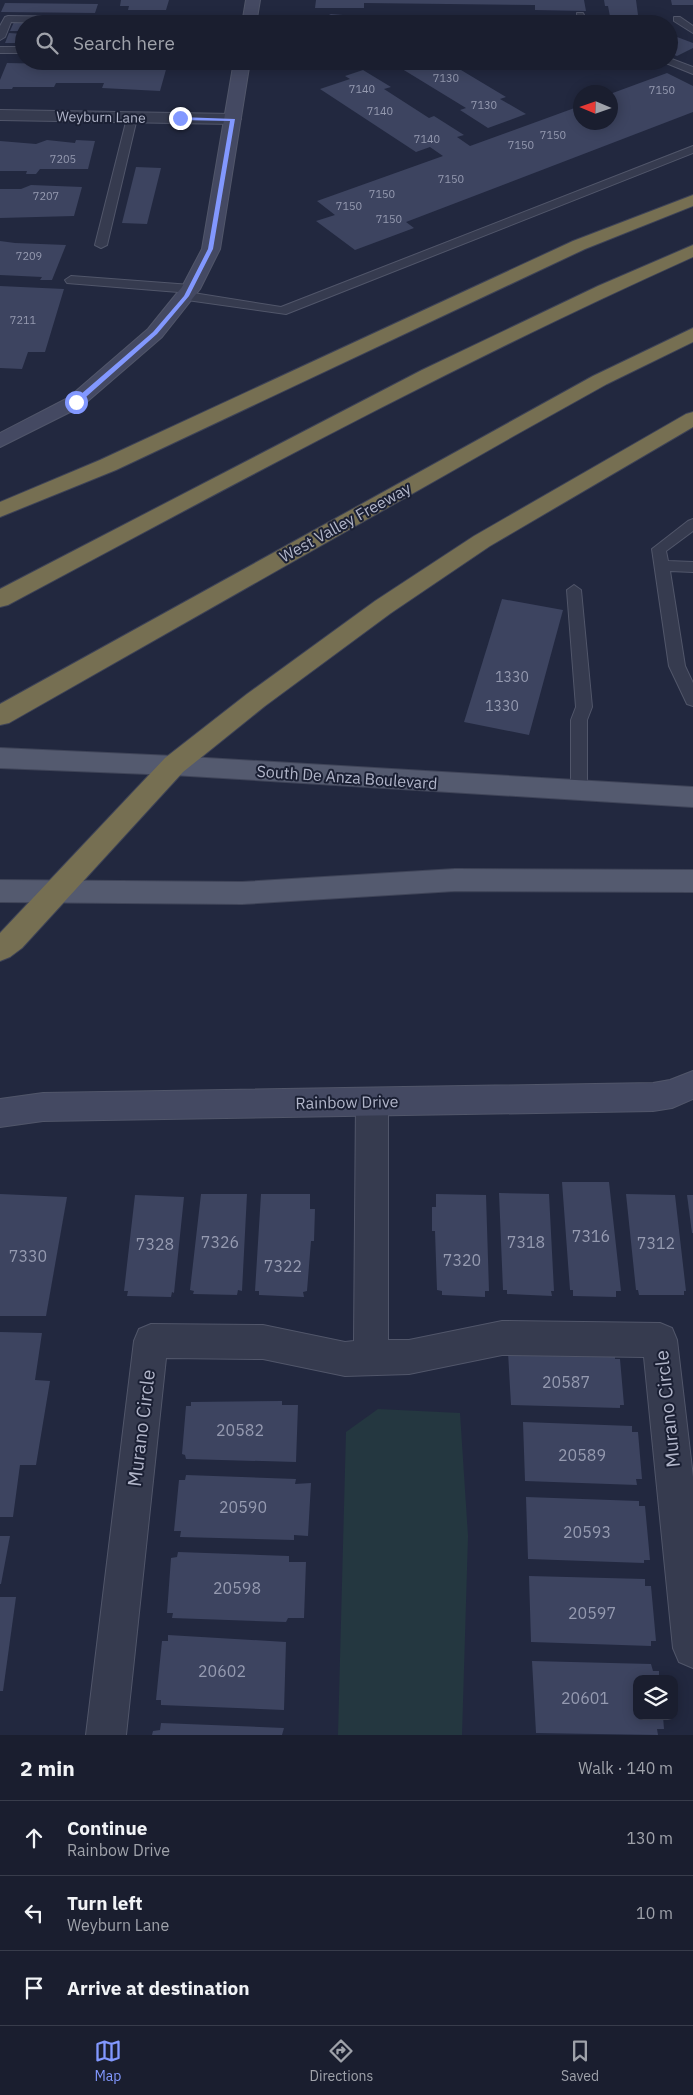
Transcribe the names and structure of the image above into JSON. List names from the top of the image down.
{
  "streets": {
    "highway": ["West Valley Freeway"],
    "main road": ["South De Anza Boulevard"],
    "street": ["Weyburn Lane", "Rainbow Drive", "Murano Circle"]
  },
  "house_numbers": [
    "7130",
    "7140",
    "7150",
    "7130",
    "7140",
    "7150",
    "7140",
    "7150",
    "7205",
    "7150",
    "7150",
    "7207",
    "7150",
    "7150",
    "7209",
    "7211",
    "1330",
    "1330",
    "7316",
    "7326",
    "7318",
    "7312",
    "7328",
    "7330",
    "7320",
    "7322",
    "20587",
    "20582",
    "20589",
    "20590",
    "20593",
    "20598",
    "20597",
    "20602",
    "20601"
  ],
  "north": "left",
  "page": {
    "search": "Search here",
    "heading": ["2 min", "Walk · 140 m"],
    "list": [
      ["Continue", "Rainbow Drive", "130 m"],
      ["Turn left", "Weyburn Lane", "10 m"],
      "Arrive at destination"
    ],
    "nav": ["Map", "Directions", "Saved"]
  }
}
